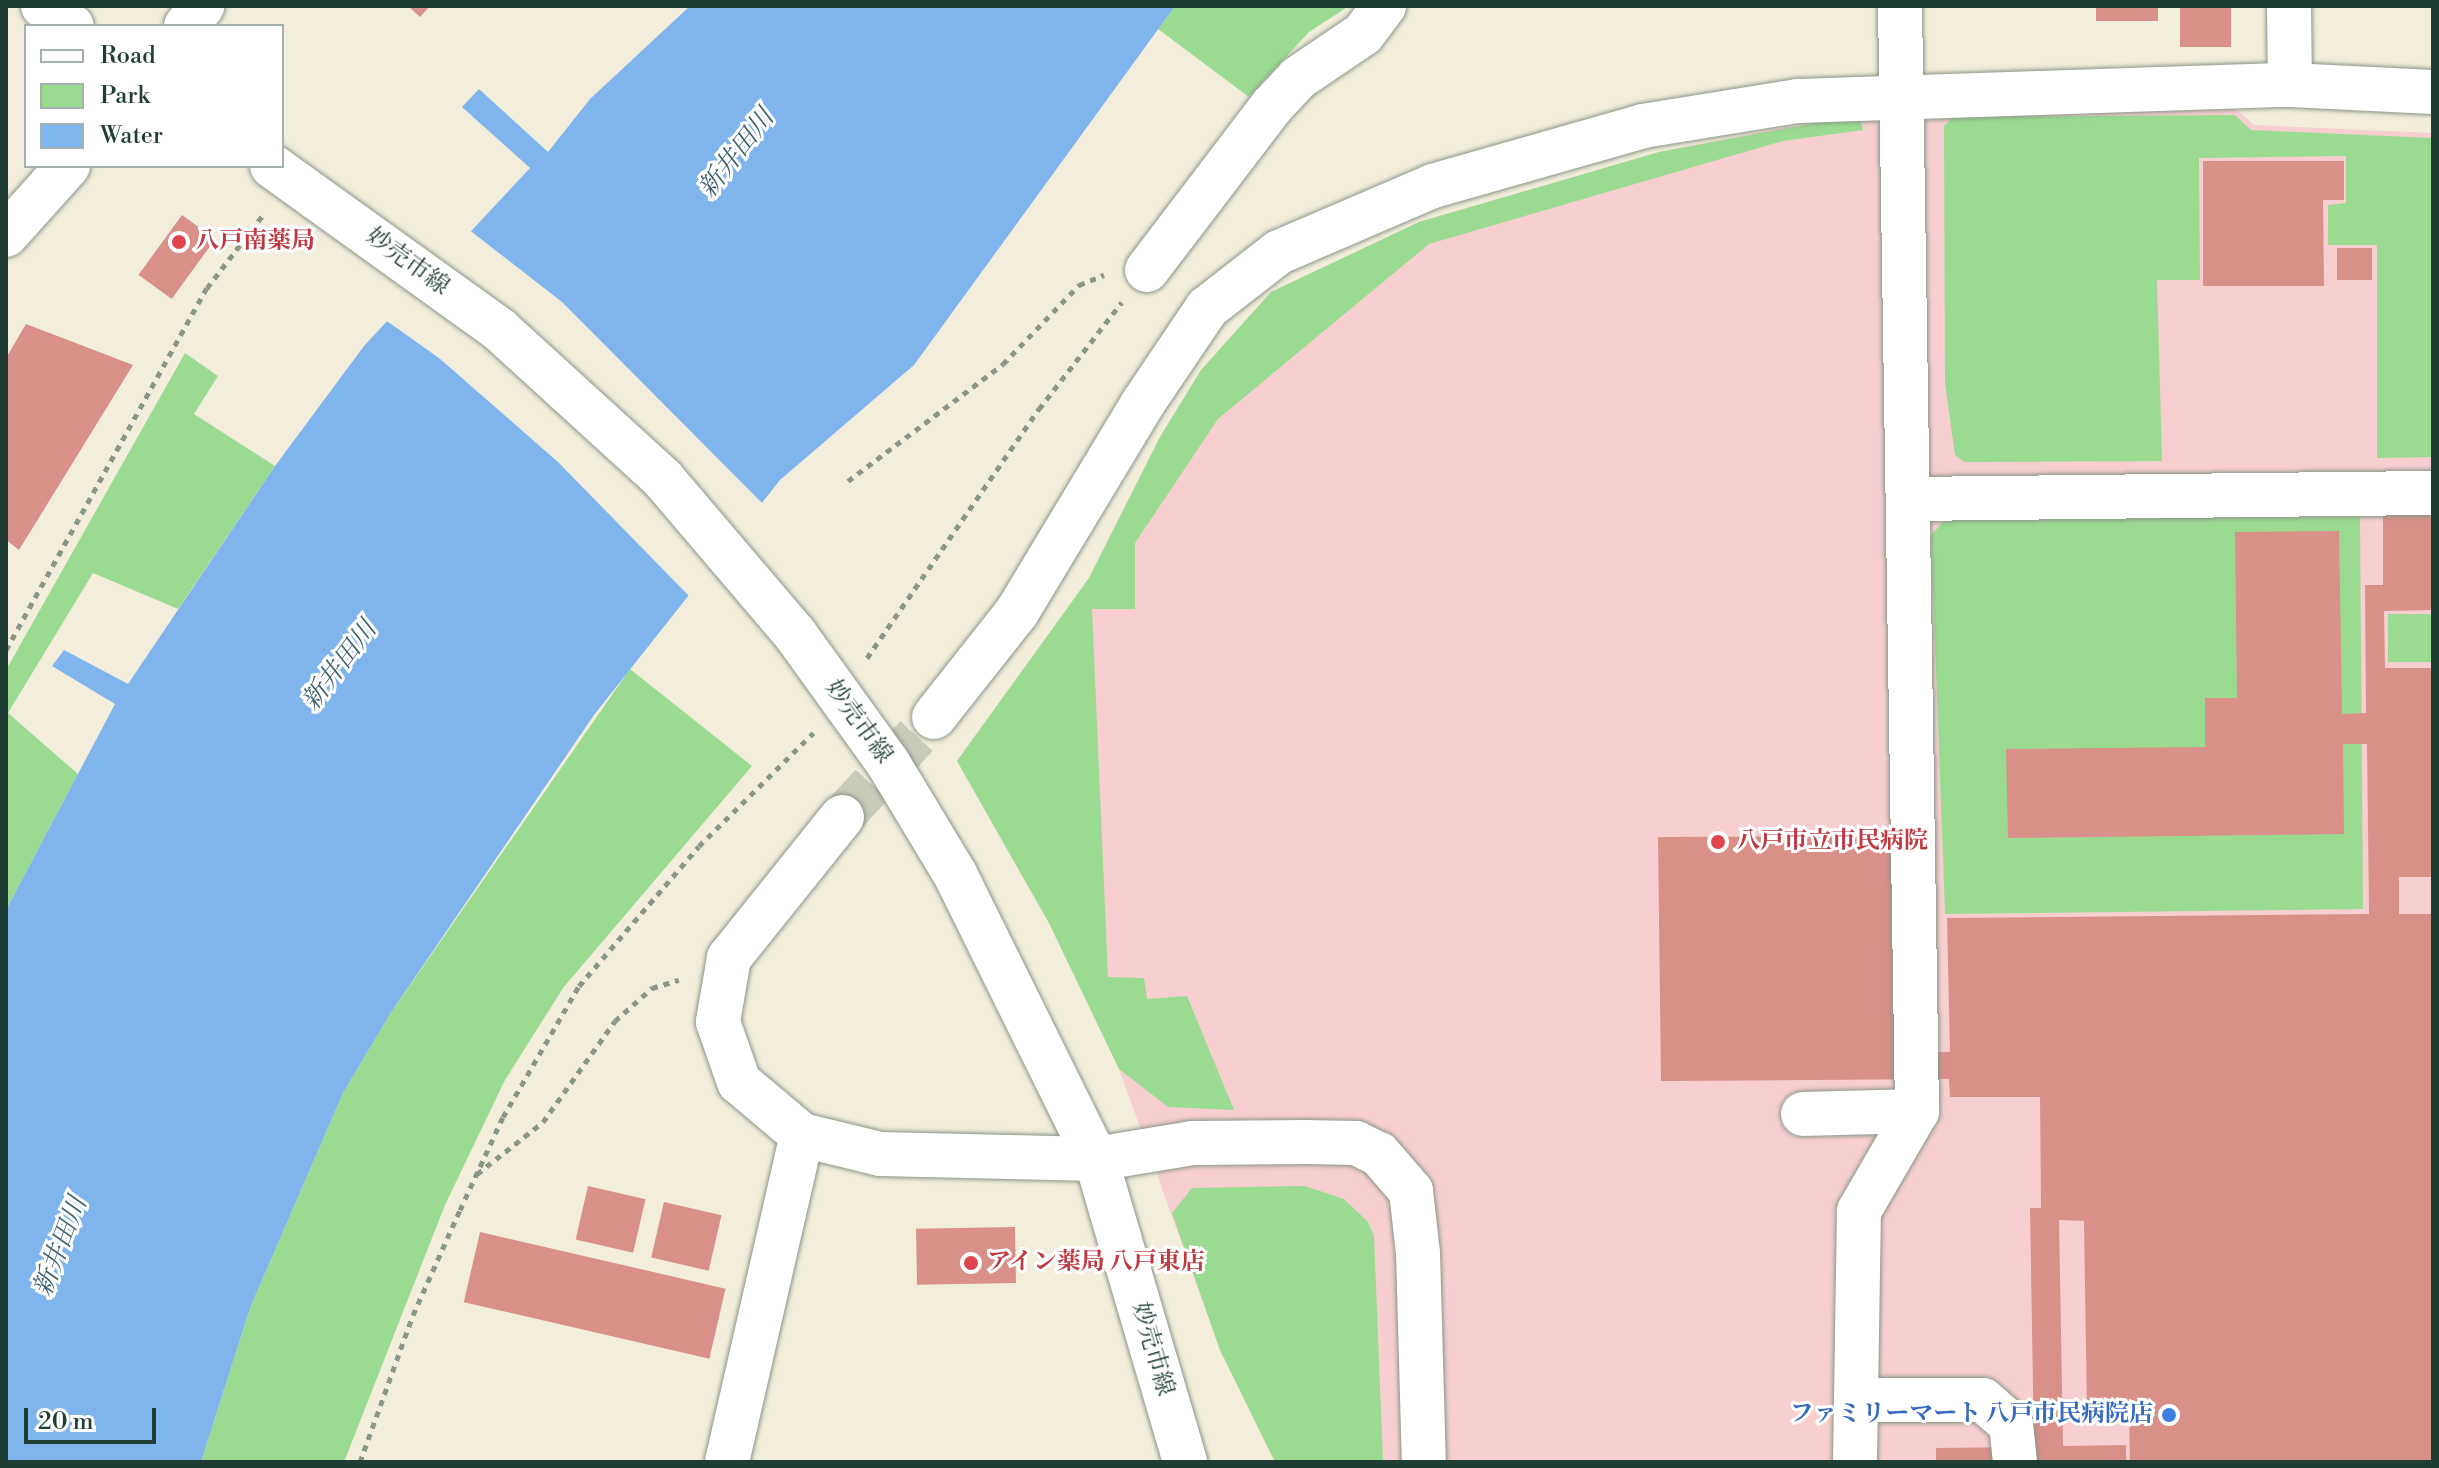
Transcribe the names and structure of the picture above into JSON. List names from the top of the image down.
{
  "streets": {
    "street": ["妙売市線"]
  },
  "water": ["新井田川"],
  "places": [
    "八戸南薬局",
    "八戸市立市民病院",
    "アイン薬局 八戸東店",
    "ファミリーマート 八戸市民病院店"
  ],
  "legend": ["Road", "Park", "Water"],
  "scale_bar": "20 m"
}
